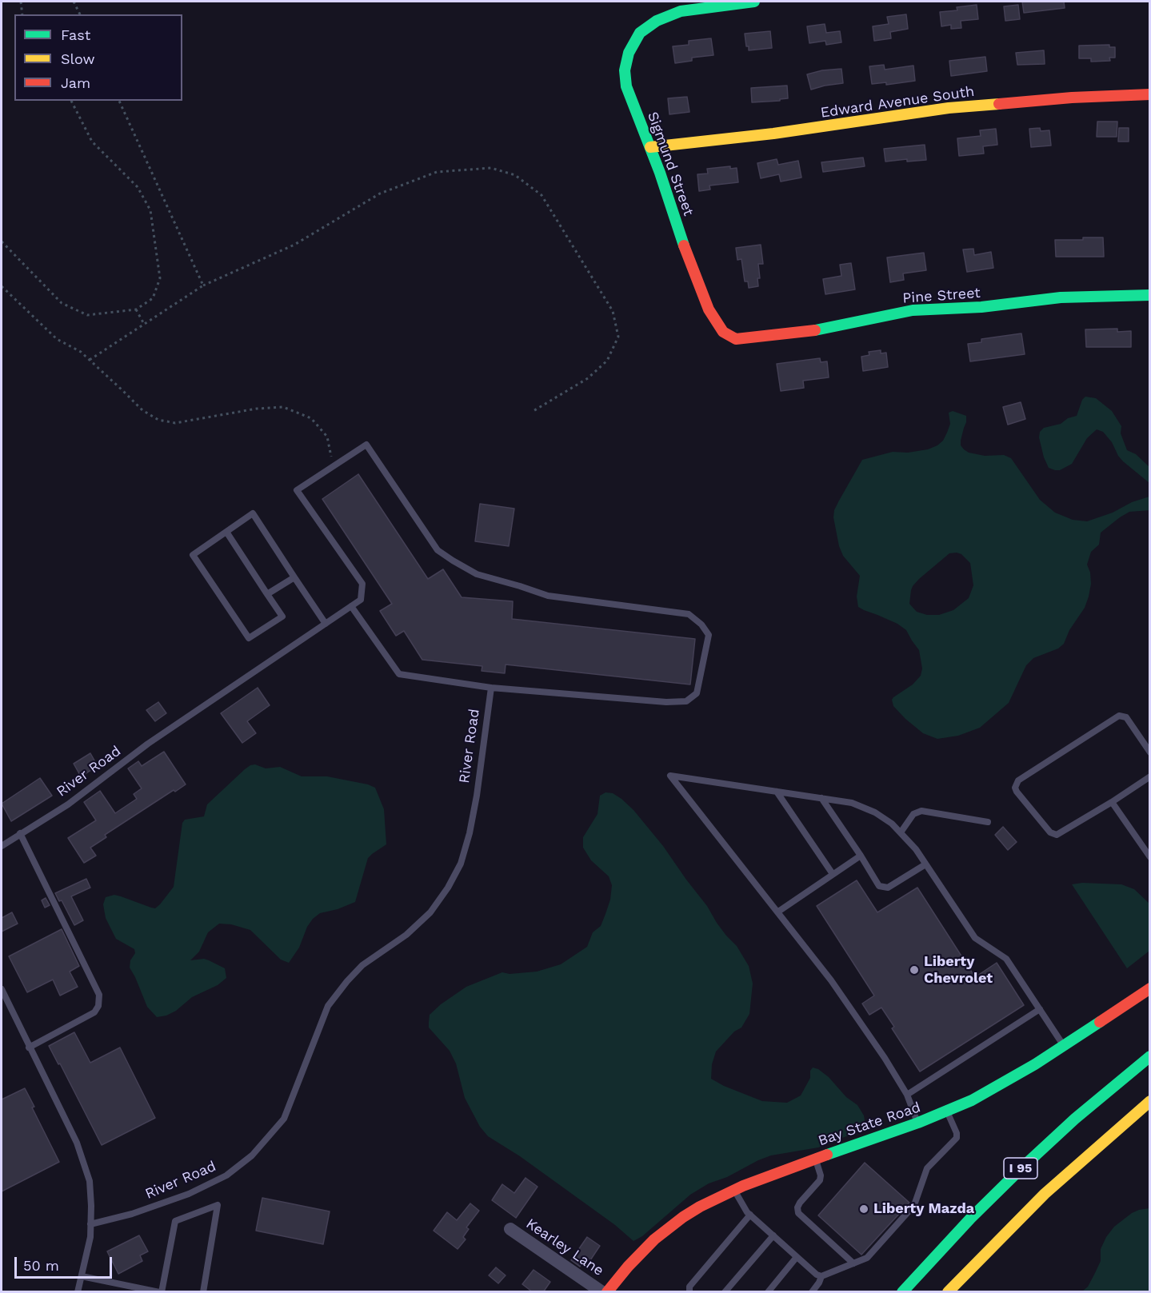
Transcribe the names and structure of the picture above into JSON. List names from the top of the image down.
{
  "streets": {
    "main road": [
      "Edward Avenue South",
      "Sigmund Street",
      "Pine Street",
      "Bay State Road",
      "I 95"
    ],
    "street": ["Kearley Lane"],
    "lane": ["River Road"]
  },
  "crossings": [
    ["Edward Avenue South", "Sigmund Street"],
    ["Sigmund Street", "Pine Street"]
  ],
  "places": ["Liberty Chevrolet", "Liberty Mazda"],
  "legend": ["Fast", "Slow", "Jam"],
  "scale_bar": "50 m"
}
